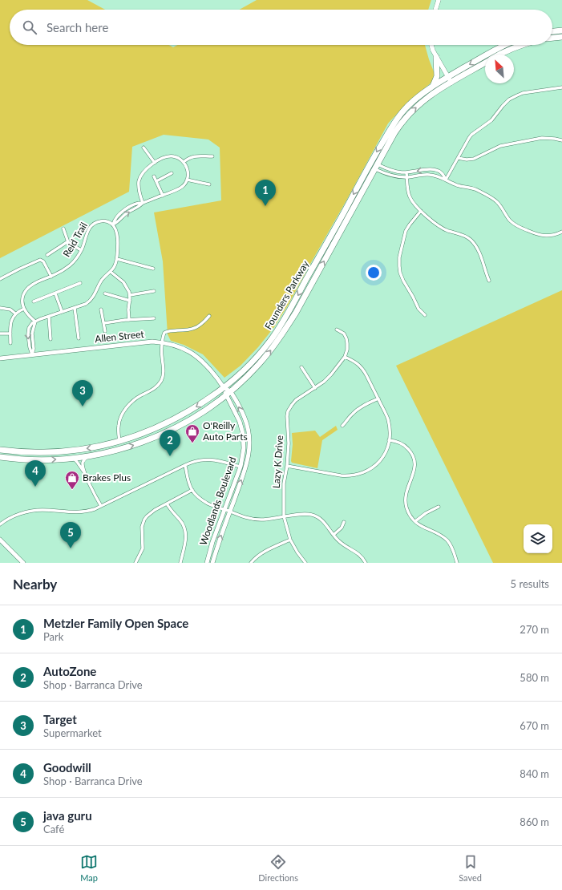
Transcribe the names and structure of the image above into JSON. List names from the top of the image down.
{
  "streets": {
    "highway": ["Founders Parkway"],
    "street": [
      "Reid Trail",
      "Allen Street",
      "Lazy K Drive",
      "Woodlands Boulevard"
    ]
  },
  "crossings": [
    ["Founders Parkway", "Allen Street"],
    ["Founders Parkway", "Woodlands Boulevard"],
    ["Allen Street", "Woodlands Boulevard"]
  ],
  "places": {
    "shop": ["O'Reilly Auto Parts", "Brakes Plus"]
  },
  "north": "top left",
  "page": {
    "search": "Search here",
    "pins": [
      "1",
      "3",
      "2",
      "4",
      "5"
    ],
    "heading": ["Nearby", "5 results"],
    "list": [
      {
        "mark": "1",
        "name": "Metzler Family Open Space",
        "note": "Park",
        "value": "270 m"
      },
      {
        "mark": "2",
        "name": "AutoZone",
        "note": "Shop · Barranca Drive",
        "value": "580 m"
      },
      {
        "mark": "3",
        "name": "Target",
        "note": "Supermarket",
        "value": "670 m"
      },
      {
        "mark": "4",
        "name": "Goodwill",
        "note": "Shop · Barranca Drive",
        "value": "840 m"
      },
      {
        "mark": "5",
        "name": "java guru",
        "note": "Café",
        "value": "860 m"
      }
    ],
    "nav": ["Map", "Directions", "Saved"]
  }
}
